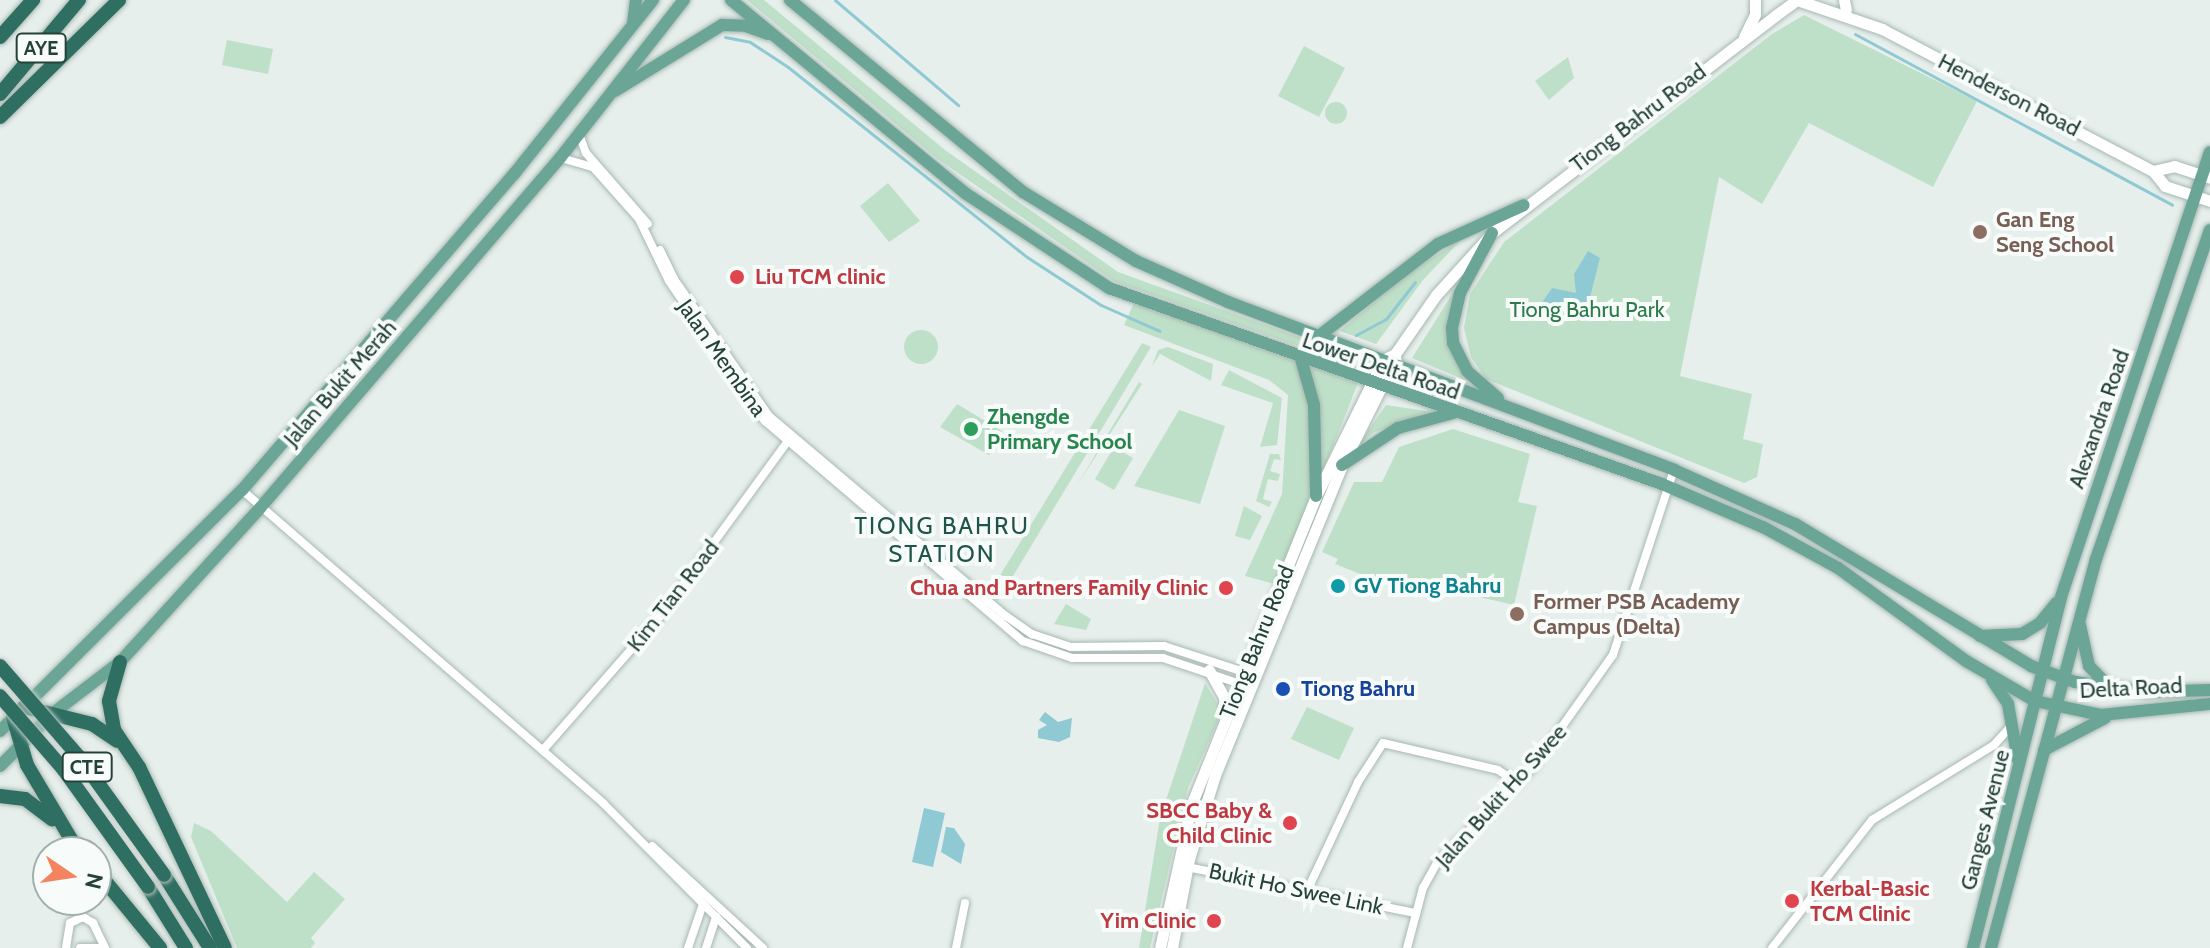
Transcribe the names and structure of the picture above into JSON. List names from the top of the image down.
{
  "streets": {
    "highway": ["AYE", "CTE"],
    "main road": [
      "Henderson Road",
      "Tiong Bahru Road",
      "Lower Delta Road",
      "Jalan Bukit Merah",
      "Alexandra Road",
      "Delta Road",
      "Ganges Avenue"
    ],
    "street": [
      "Jalan Membina",
      "Kim Tian Road",
      "Jalan Bukit Ho Swee",
      "Bukit Ho Swee Link"
    ]
  },
  "crossings": [
    ["Henderson Road", "Tiong Bahru Road"],
    ["Henderson Road", "Alexandra Road"],
    ["Tiong Bahru Road", "Jalan Membina"],
    ["Tiong Bahru Road", "Lower Delta Road"],
    ["Tiong Bahru Road", "Bukit Ho Swee Link"],
    ["Jalan Membina", "Jalan Bukit Merah"],
    ["Jalan Membina", "Kim Tian Road"],
    ["Lower Delta Road", "Alexandra Road"],
    ["Lower Delta Road", "Delta Road"],
    ["Lower Delta Road", "Jalan Bukit Ho Swee"],
    ["Lower Delta Road", "Ganges Avenue"],
    ["Alexandra Road", "Delta Road"],
    ["Alexandra Road", "Ganges Avenue"],
    ["Delta Road", "Ganges Avenue"],
    ["Jalan Bukit Ho Swee", "Bukit Ho Swee Link"]
  ],
  "districts": ["TIONG BAHRU STATION"],
  "parks": ["Tiong Bahru Park"],
  "places": [
    "Gan Eng Seng School",
    "Liu TCM clinic",
    "Zhengde Primary School",
    "GV Tiong Bahru",
    "Chua and Partners Family Clinic",
    "Former PSB Academy Campus (Delta)",
    "Tiong Bahru",
    "SBCC Baby & Child Clinic",
    "Kerbal-Basic TCM Clinic",
    "Yim Clinic"
  ],
  "north": "right"
}
